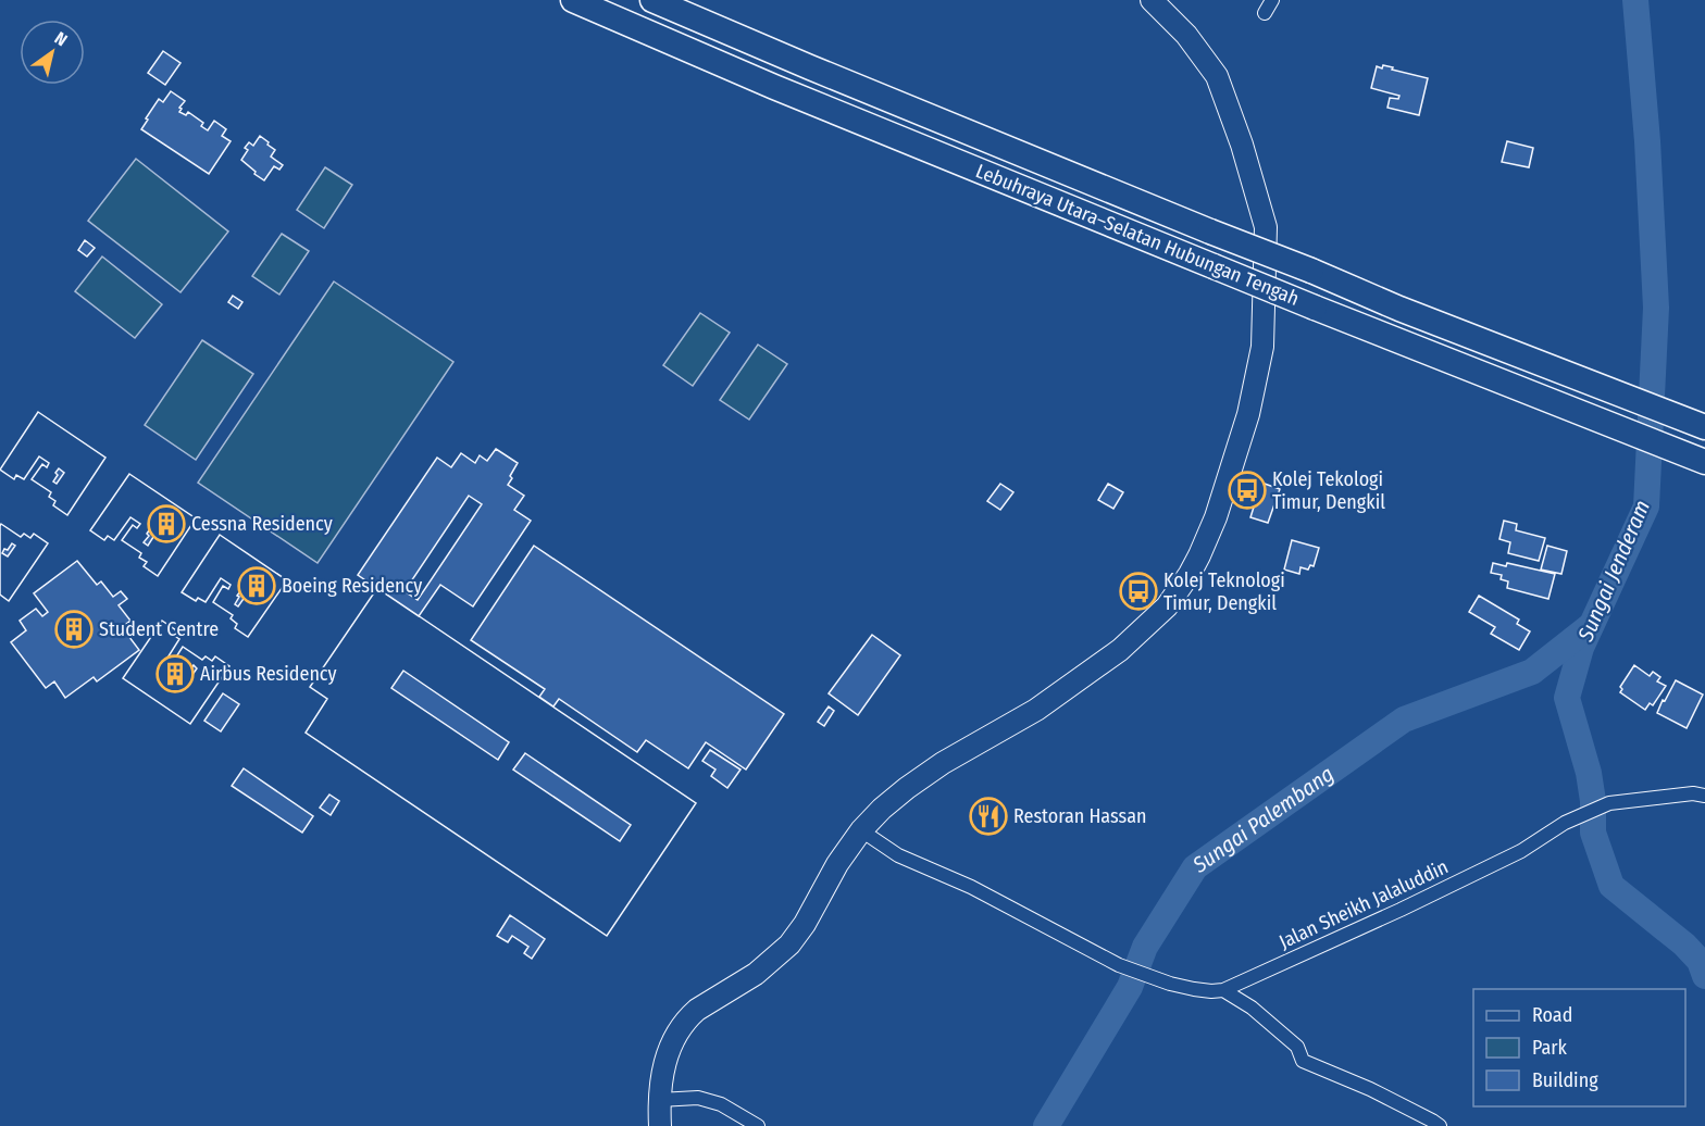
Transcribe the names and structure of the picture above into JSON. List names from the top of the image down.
{
  "streets": {
    "highway": ["Lebuhraya Utara–Selatan Hubungan Tengah"],
    "street": ["Jalan Sheikh Jalaluddin"]
  },
  "water": ["Sungai Jenderam", "Sungai Palembang"],
  "places": {
    "bus stop": ["Kolej Tekologi Timur, Dengkil", "Kolej Teknologi Timur, Dengkil"],
    "building": [
      "Cessna Residency",
      "Boeing Residency",
      "Student Centre",
      "Airbus Residency"
    ],
    "restaurant": ["Restoran Hassan"]
  },
  "legend": ["Road", "Park", "Building"],
  "north": "top right"
}
